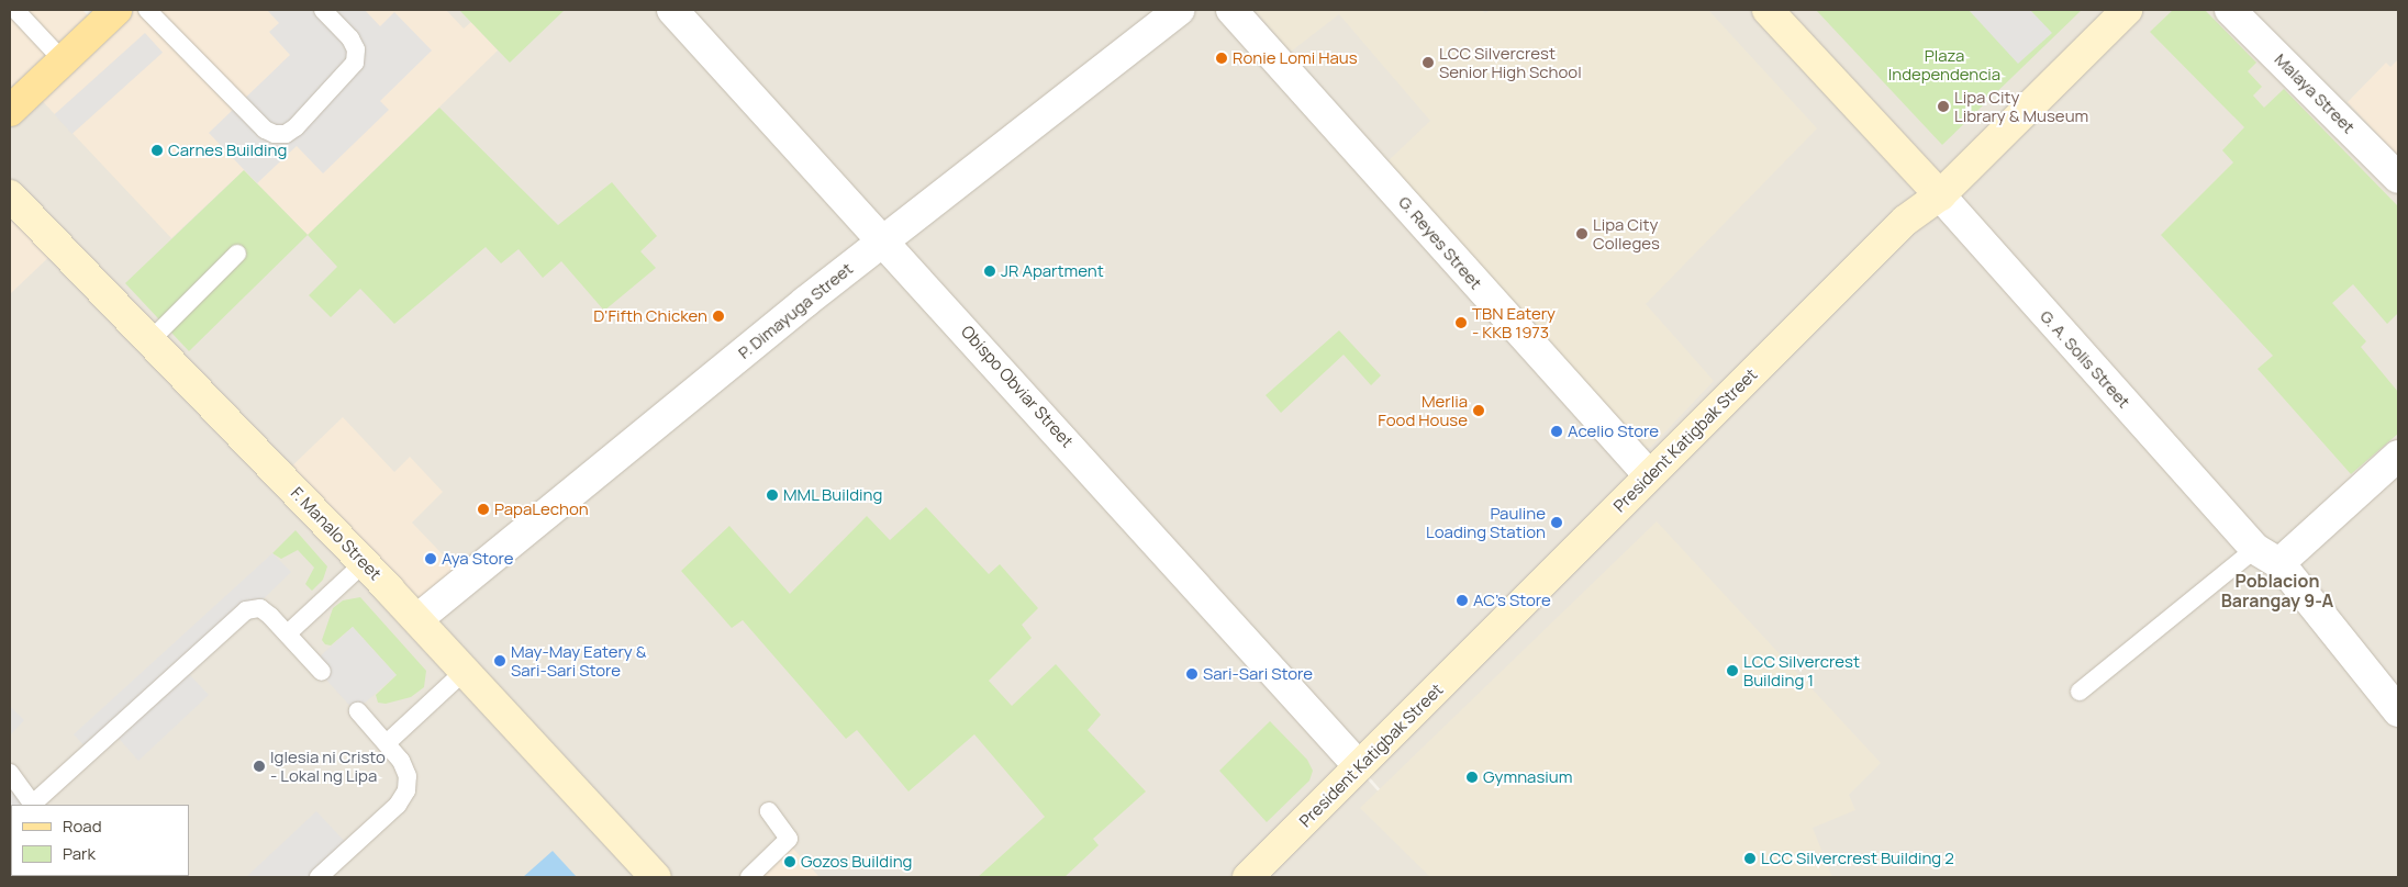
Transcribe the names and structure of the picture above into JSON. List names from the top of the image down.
{
  "streets": {
    "street": [
      "Malaya Street",
      "G. Reyes Street",
      "P. Dimayuga Street",
      "G. A. Solis Street",
      "Obispo Obviar Street",
      "President Katigbak Street",
      "F. Manalo Street"
    ]
  },
  "crossings": [
    ["G. Reyes Street", "President Katigbak Street"],
    ["P. Dimayuga Street", "Obispo Obviar Street"],
    ["P. Dimayuga Street", "F. Manalo Street"],
    ["G. A. Solis Street", "President Katigbak Street"],
    ["Obispo Obviar Street", "President Katigbak Street"]
  ],
  "districts": ["Poblacion Barangay 9-A"],
  "parks": ["Plaza Independencia"],
  "places": [
    "Ronie Lomi Haus",
    "LCC Silvercrest Senior High School",
    "Lipa City Library & Museum",
    "Carnes Building",
    "Lipa City Colleges",
    "JR Apartment",
    "D'Fifth Chicken",
    "TBN Eatery - KKB 1973",
    "Merlia Food House",
    "Acelio Store",
    "MML Building",
    "PapaLechon",
    "Pauline Loading Station",
    "Aya Store",
    "AC's Store",
    "May-May Eatery & Sari-Sari Store",
    "LCC Silvercrest Building 1",
    "Sari-Sari Store",
    "Iglesia ni Cristo - Lokal ng Lipa",
    "Gymnasium",
    "LCC Silvercrest Building 2",
    "Gozos Building"
  ],
  "legend": ["Road", "Park"]
}
